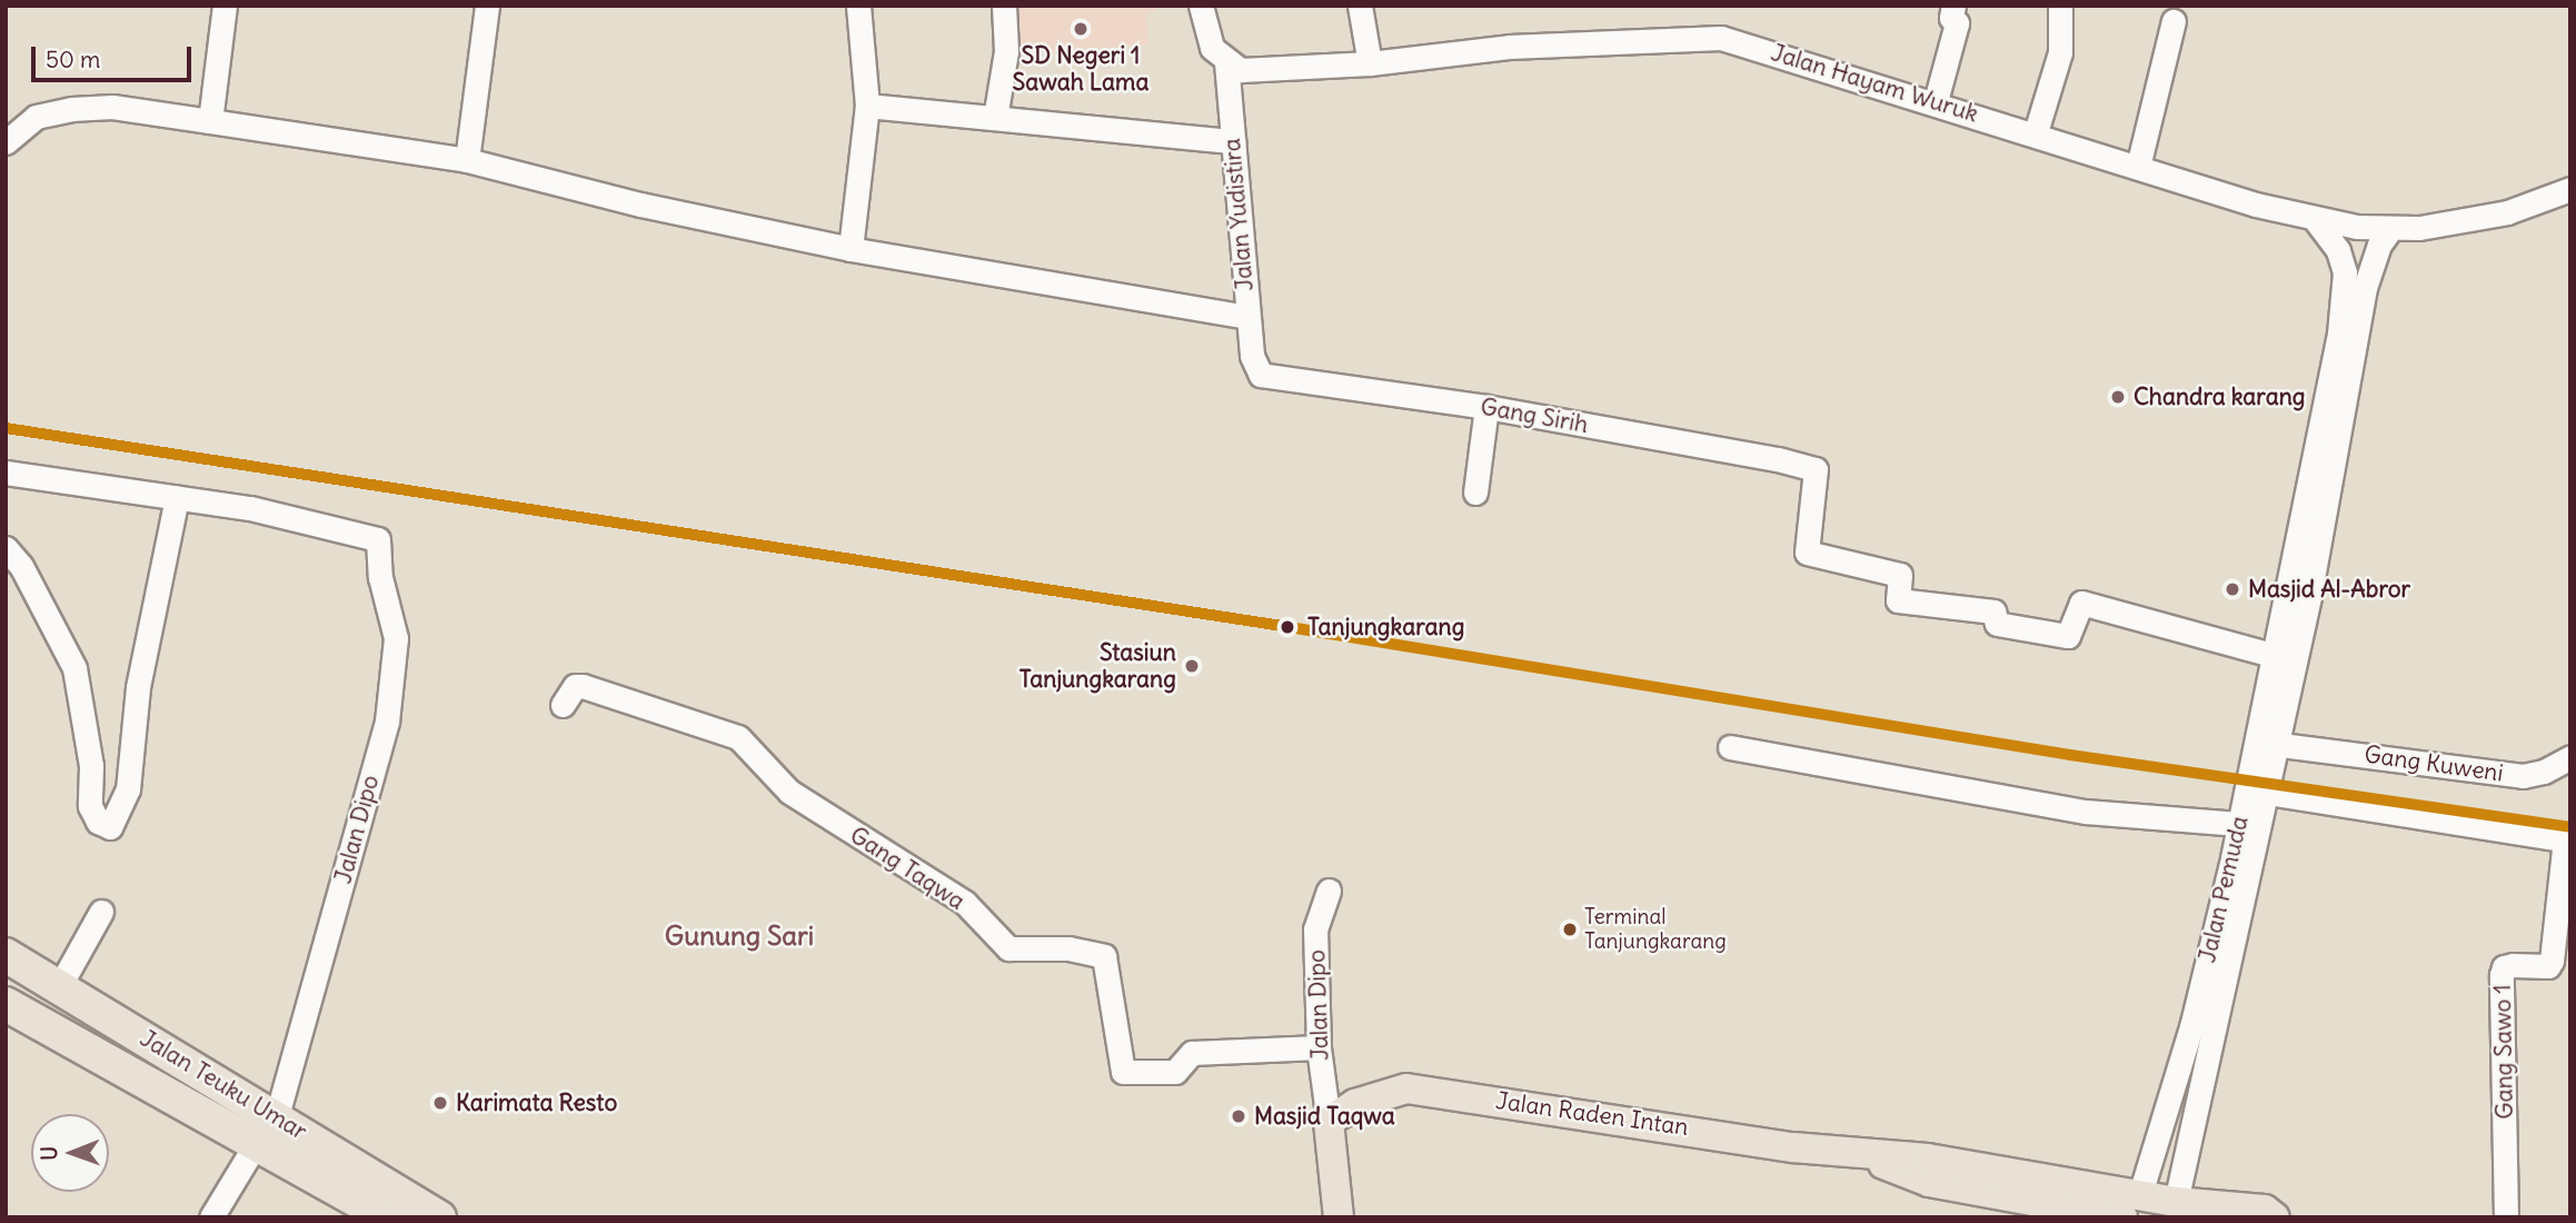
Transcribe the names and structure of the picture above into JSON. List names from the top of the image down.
{
  "streets": {
    "highway": ["Jalan Teuku Umar"],
    "main road": ["Jalan Raden Intan"],
    "street": [
      "Jalan Hayam Wuruk",
      "Jalan Yudistira",
      "Gang Sirih",
      "Gang Kuweni",
      "Jalan Dipo",
      "Gang Taqwa",
      "Jalan Pemuda",
      "Gang Sawo 1"
    ]
  },
  "crossings": [
    ["Jalan Hayam Wuruk", "Jalan Yudistira"],
    ["Jalan Hayam Wuruk", "Jalan Pemuda"],
    ["Jalan Yudistira", "Gang Sirih"],
    ["Gang Sirih", "Jalan Pemuda"],
    ["Gang Kuweni", "Jalan Pemuda"],
    ["Jalan Dipo", "Gang Taqwa"],
    ["Jalan Dipo", "Jalan Teuku Umar"],
    ["Jalan Dipo", "Jalan Raden Intan"],
    ["Jalan Pemuda", "Jalan Raden Intan"]
  ],
  "districts": ["Gunung Sari"],
  "places": [
    "SD Negeri 1 Sawah Lama",
    "Chandra karang",
    "Masjid Al-Abror",
    "Tanjungkarang",
    "Stasiun Tanjungkarang",
    "Terminal Tanjungkarang",
    "Karimata Resto",
    "Masjid Taqwa"
  ],
  "scale_bar": "50 m",
  "north": "left"
}
